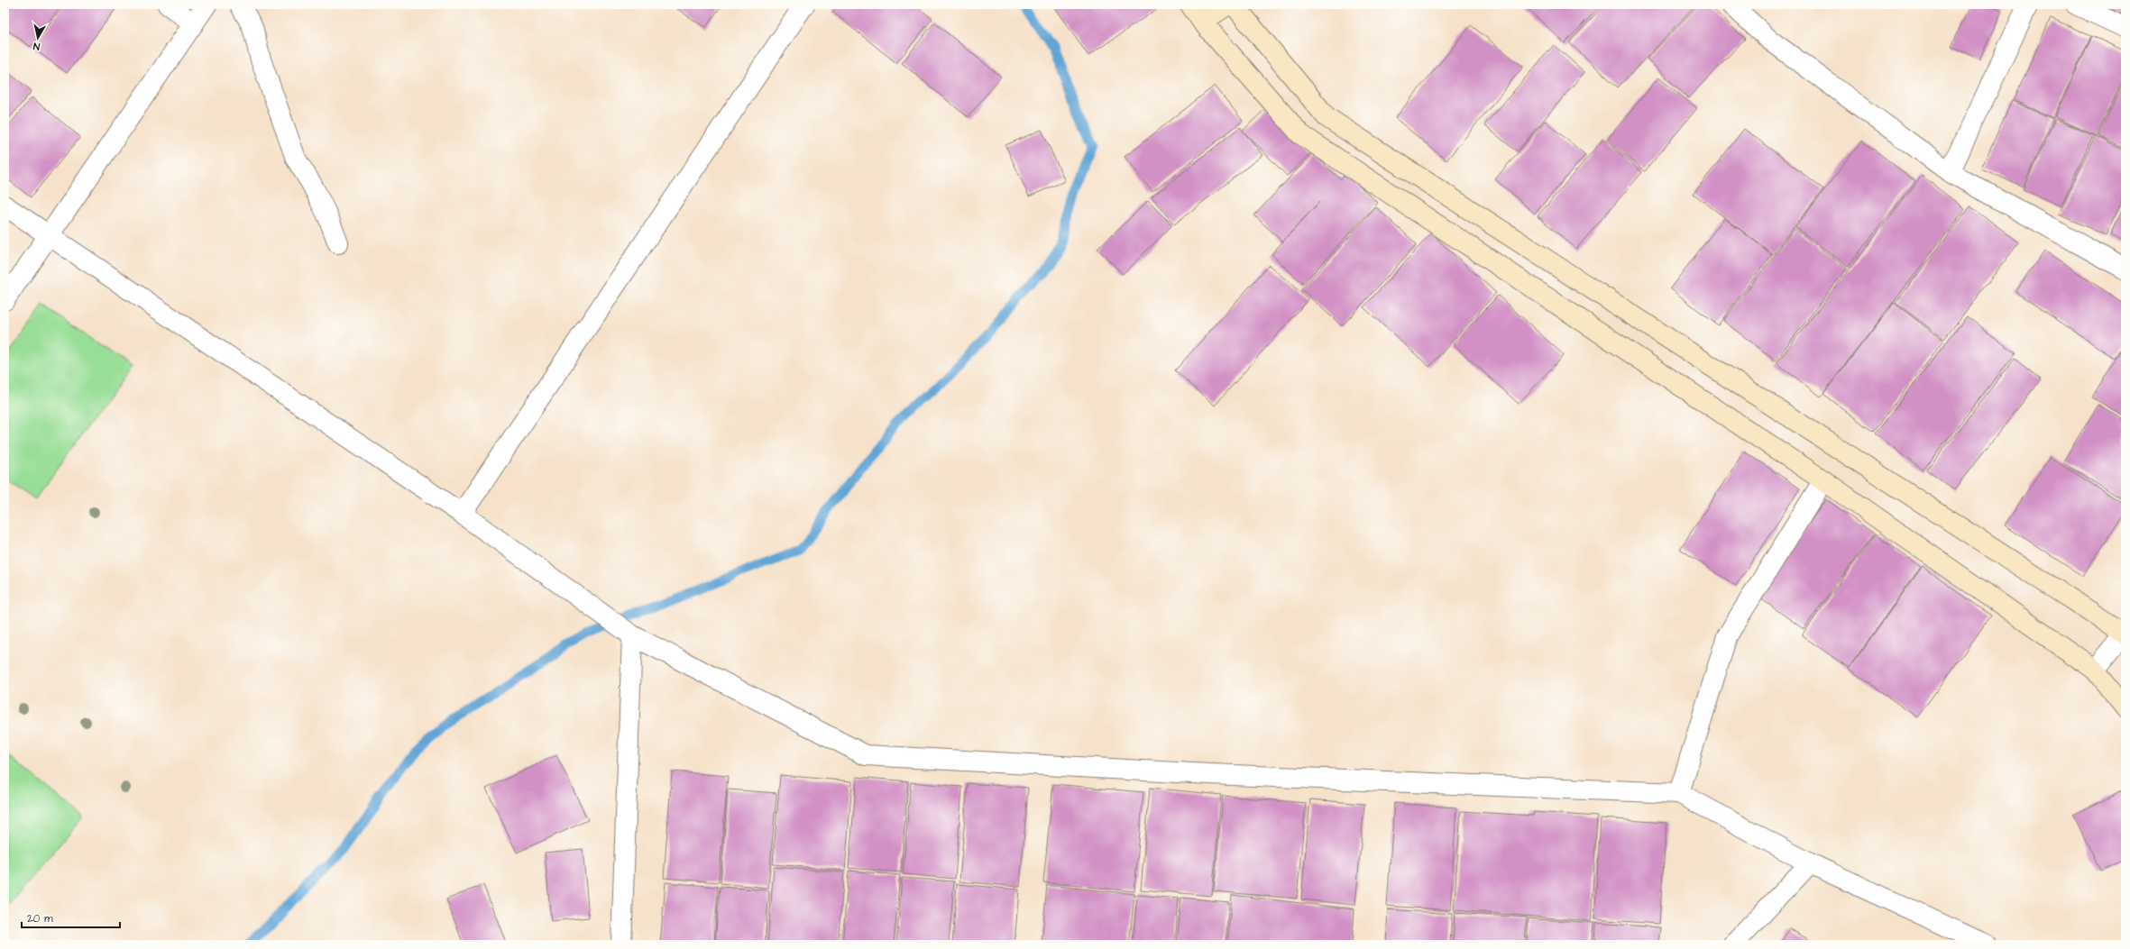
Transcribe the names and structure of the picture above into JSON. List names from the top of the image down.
{
  "scale_bar": "20 m",
  "north": "bottom"
}
